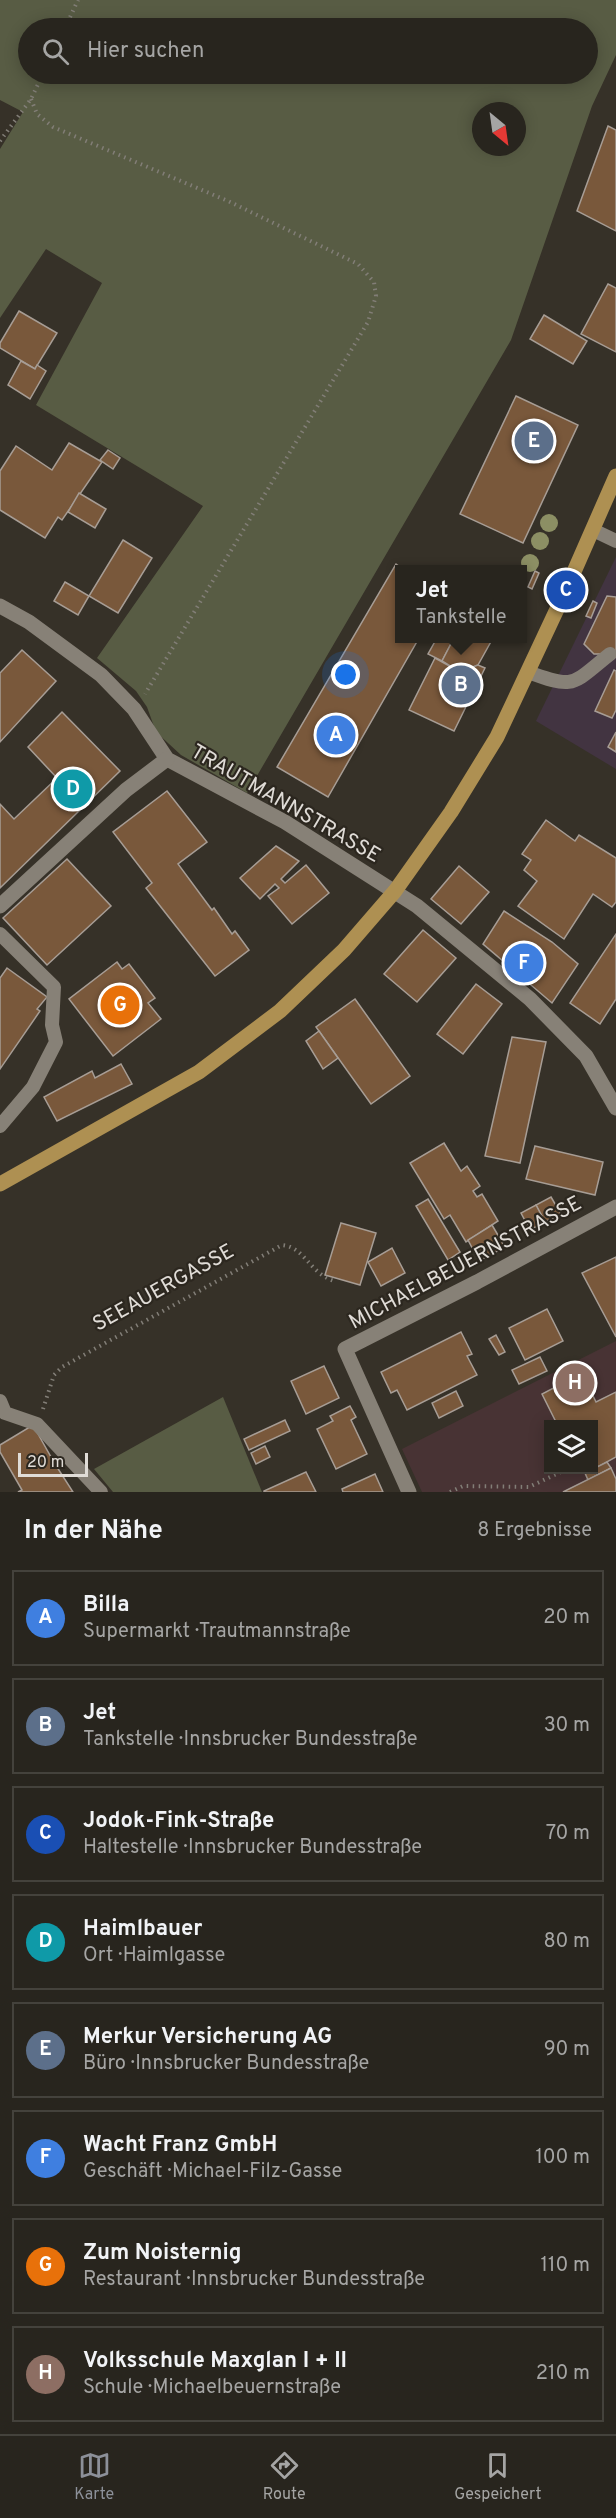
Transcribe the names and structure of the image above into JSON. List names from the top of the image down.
{
  "streets": {
    "street": ["TRAUTMANNSTRASSE", "MICHAELBEUERNSTRASSE"],
    "path": ["SEEAUERGASSE"]
  },
  "scale_bar": "20 m",
  "north": "bottom right",
  "page": {
    "search": "Hier suchen",
    "pins": [
      "E",
      "C",
      "B",
      "A",
      "D",
      "F",
      "G",
      "H"
    ],
    "popup": ["Jet", "Tankstelle"],
    "scale": "20 m",
    "heading": ["In der Nähe", "8 Ergebnisse"],
    "list": [
      {
        "mark": "A",
        "name": "Billa",
        "note": "Supermarkt · Trautmannstraße",
        "value": "20 m"
      },
      {
        "mark": "B",
        "name": "Jet",
        "note": "Tankstelle · Innsbrucker Bundesstraße",
        "value": "30 m"
      },
      {
        "mark": "C",
        "name": "Jodok-Fink-Straße",
        "note": "Haltestelle · Innsbrucker Bundesstraße",
        "value": "70 m"
      },
      {
        "mark": "D",
        "name": "Haimlbauer",
        "note": "Ort · Haimlgasse",
        "value": "80 m"
      },
      {
        "mark": "E",
        "name": "Merkur Versicherung AG",
        "note": "Büro · Innsbrucker Bundesstraße",
        "value": "90 m"
      },
      {
        "mark": "F",
        "name": "Wacht Franz GmbH",
        "note": "Geschäft · Michael-Filz-Gasse",
        "value": "100 m"
      },
      {
        "mark": "G",
        "name": "Zum Noisternig",
        "note": "Restaurant · Innsbrucker Bundesstraße",
        "value": "110 m"
      },
      {
        "mark": "H",
        "name": "Volksschule Maxglan I + II",
        "note": "Schule · Michaelbeuernstraße",
        "value": "210 m"
      }
    ],
    "nav": ["Karte", "Route", "Gespeichert"]
  }
}
